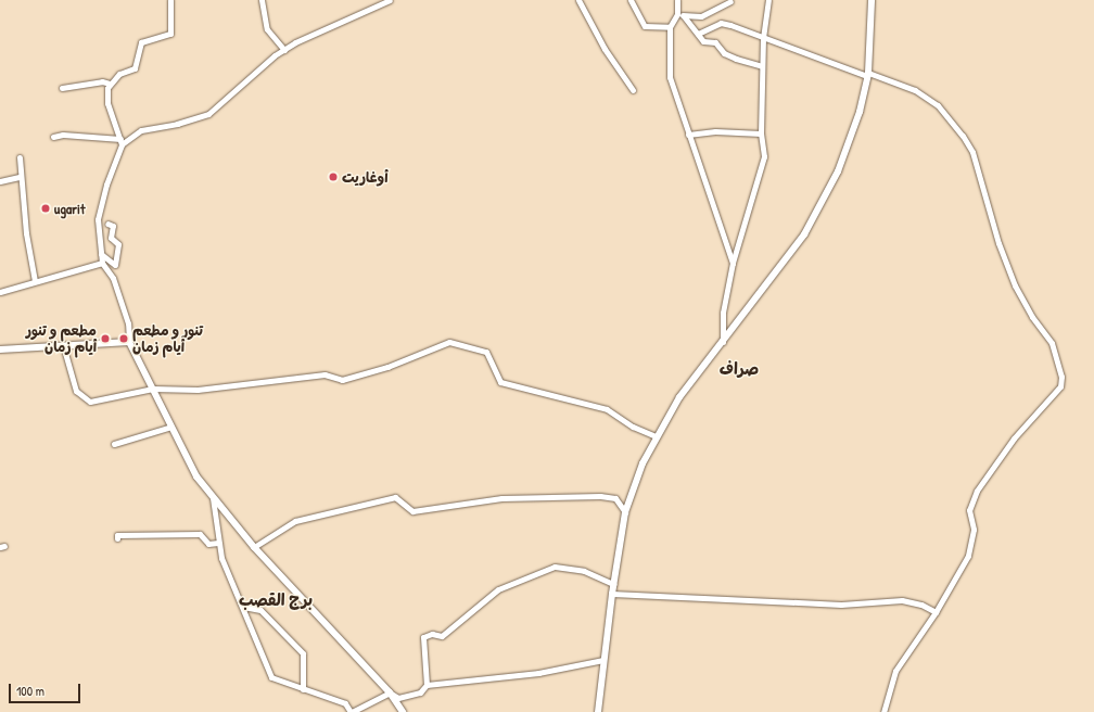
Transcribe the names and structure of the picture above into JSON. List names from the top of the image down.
{
  "districts": ["صراف", "برج القصب"],
  "places": [
    "أوغاريت",
    "ugarit",
    "مطعم و تنور أيام زمان",
    "تنور و مطعم أيام زمان"
  ],
  "scale_bar": "100 m"
}
